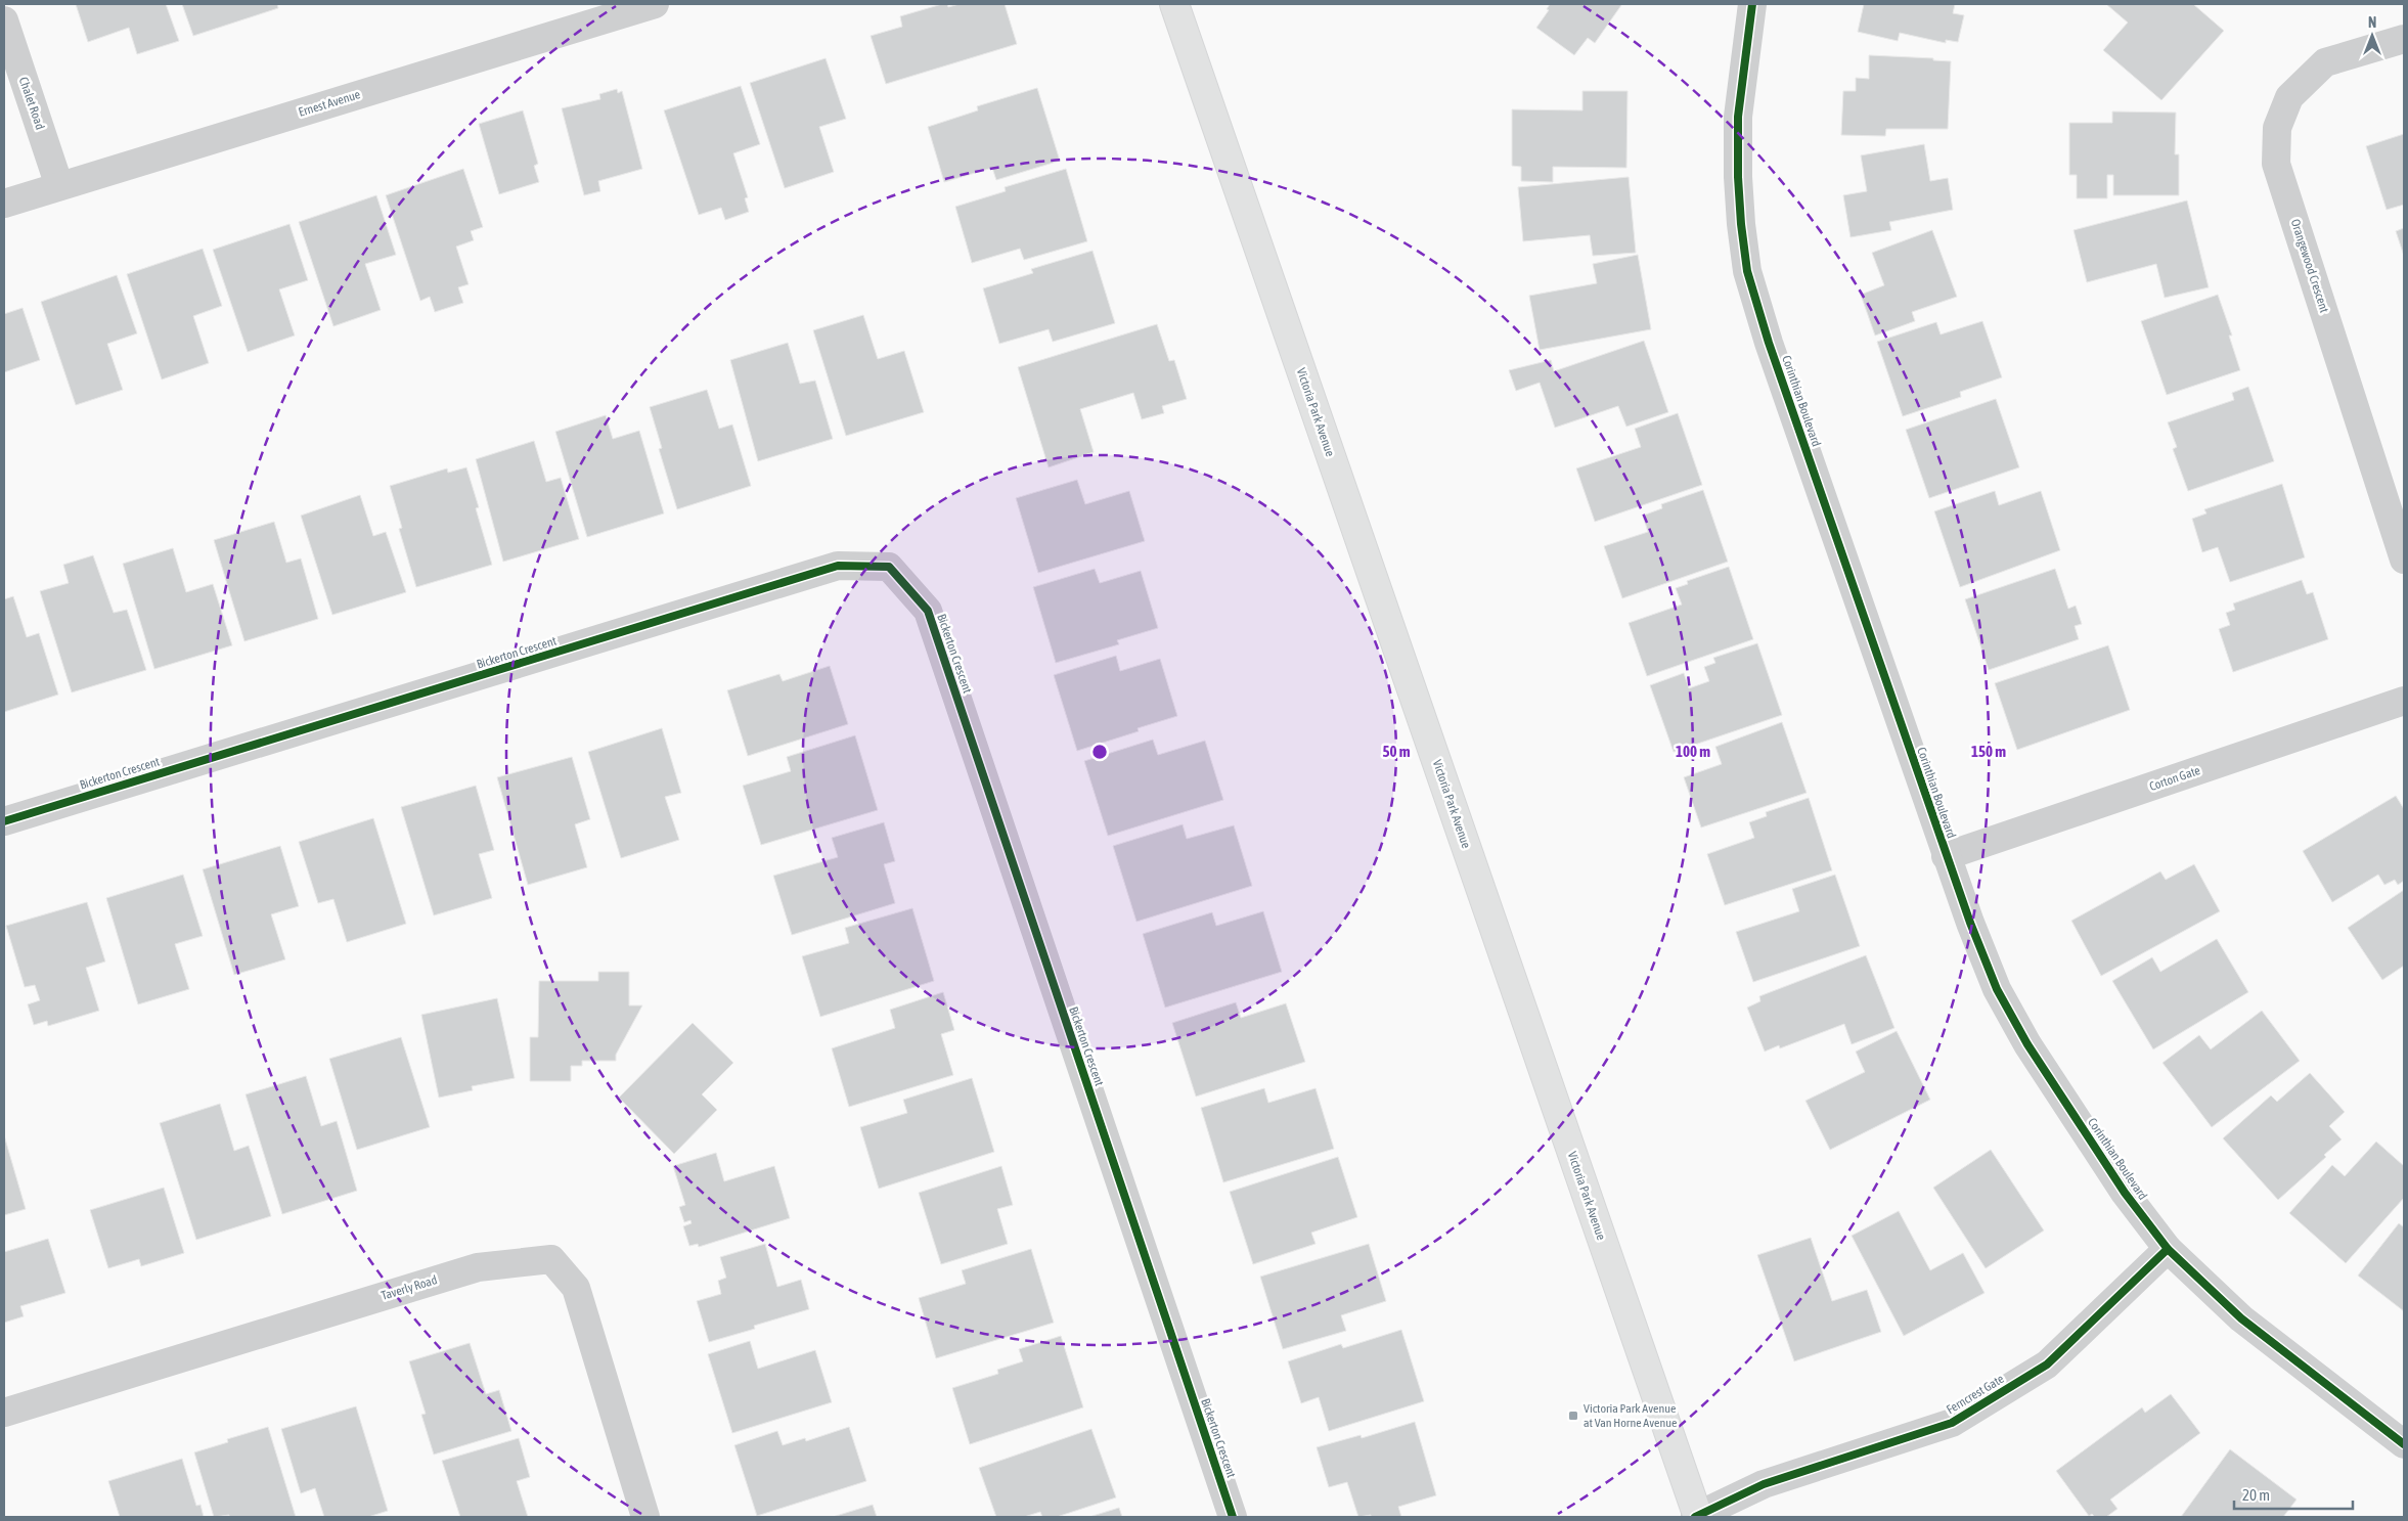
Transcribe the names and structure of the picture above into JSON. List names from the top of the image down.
{
  "streets": {
    "main road": ["Victoria Park Avenue"],
    "street": [
      "Chalet Road",
      "Ernest Avenue",
      "Orangewood Crescent",
      "Corinthian Boulevard",
      "Bickerton Crescent",
      "Corton Gate",
      "Taverly Road",
      "Ferncrest Gate"
    ]
  },
  "crossings": [
    ["Chalet Road", "Ernest Avenue"],
    ["Corinthian Boulevard", "Corton Gate"],
    ["Corinthian Boulevard", "Ferncrest Gate"],
    ["Victoria Park Avenue", "Ferncrest Gate"]
  ],
  "places": {
    "transit": ["Victoria Park Avenue at Van Horne Avenue"]
  },
  "scale_bar": "20 m",
  "north": "top",
  "rings": ["50 m", "100 m", "150 m"]
}
